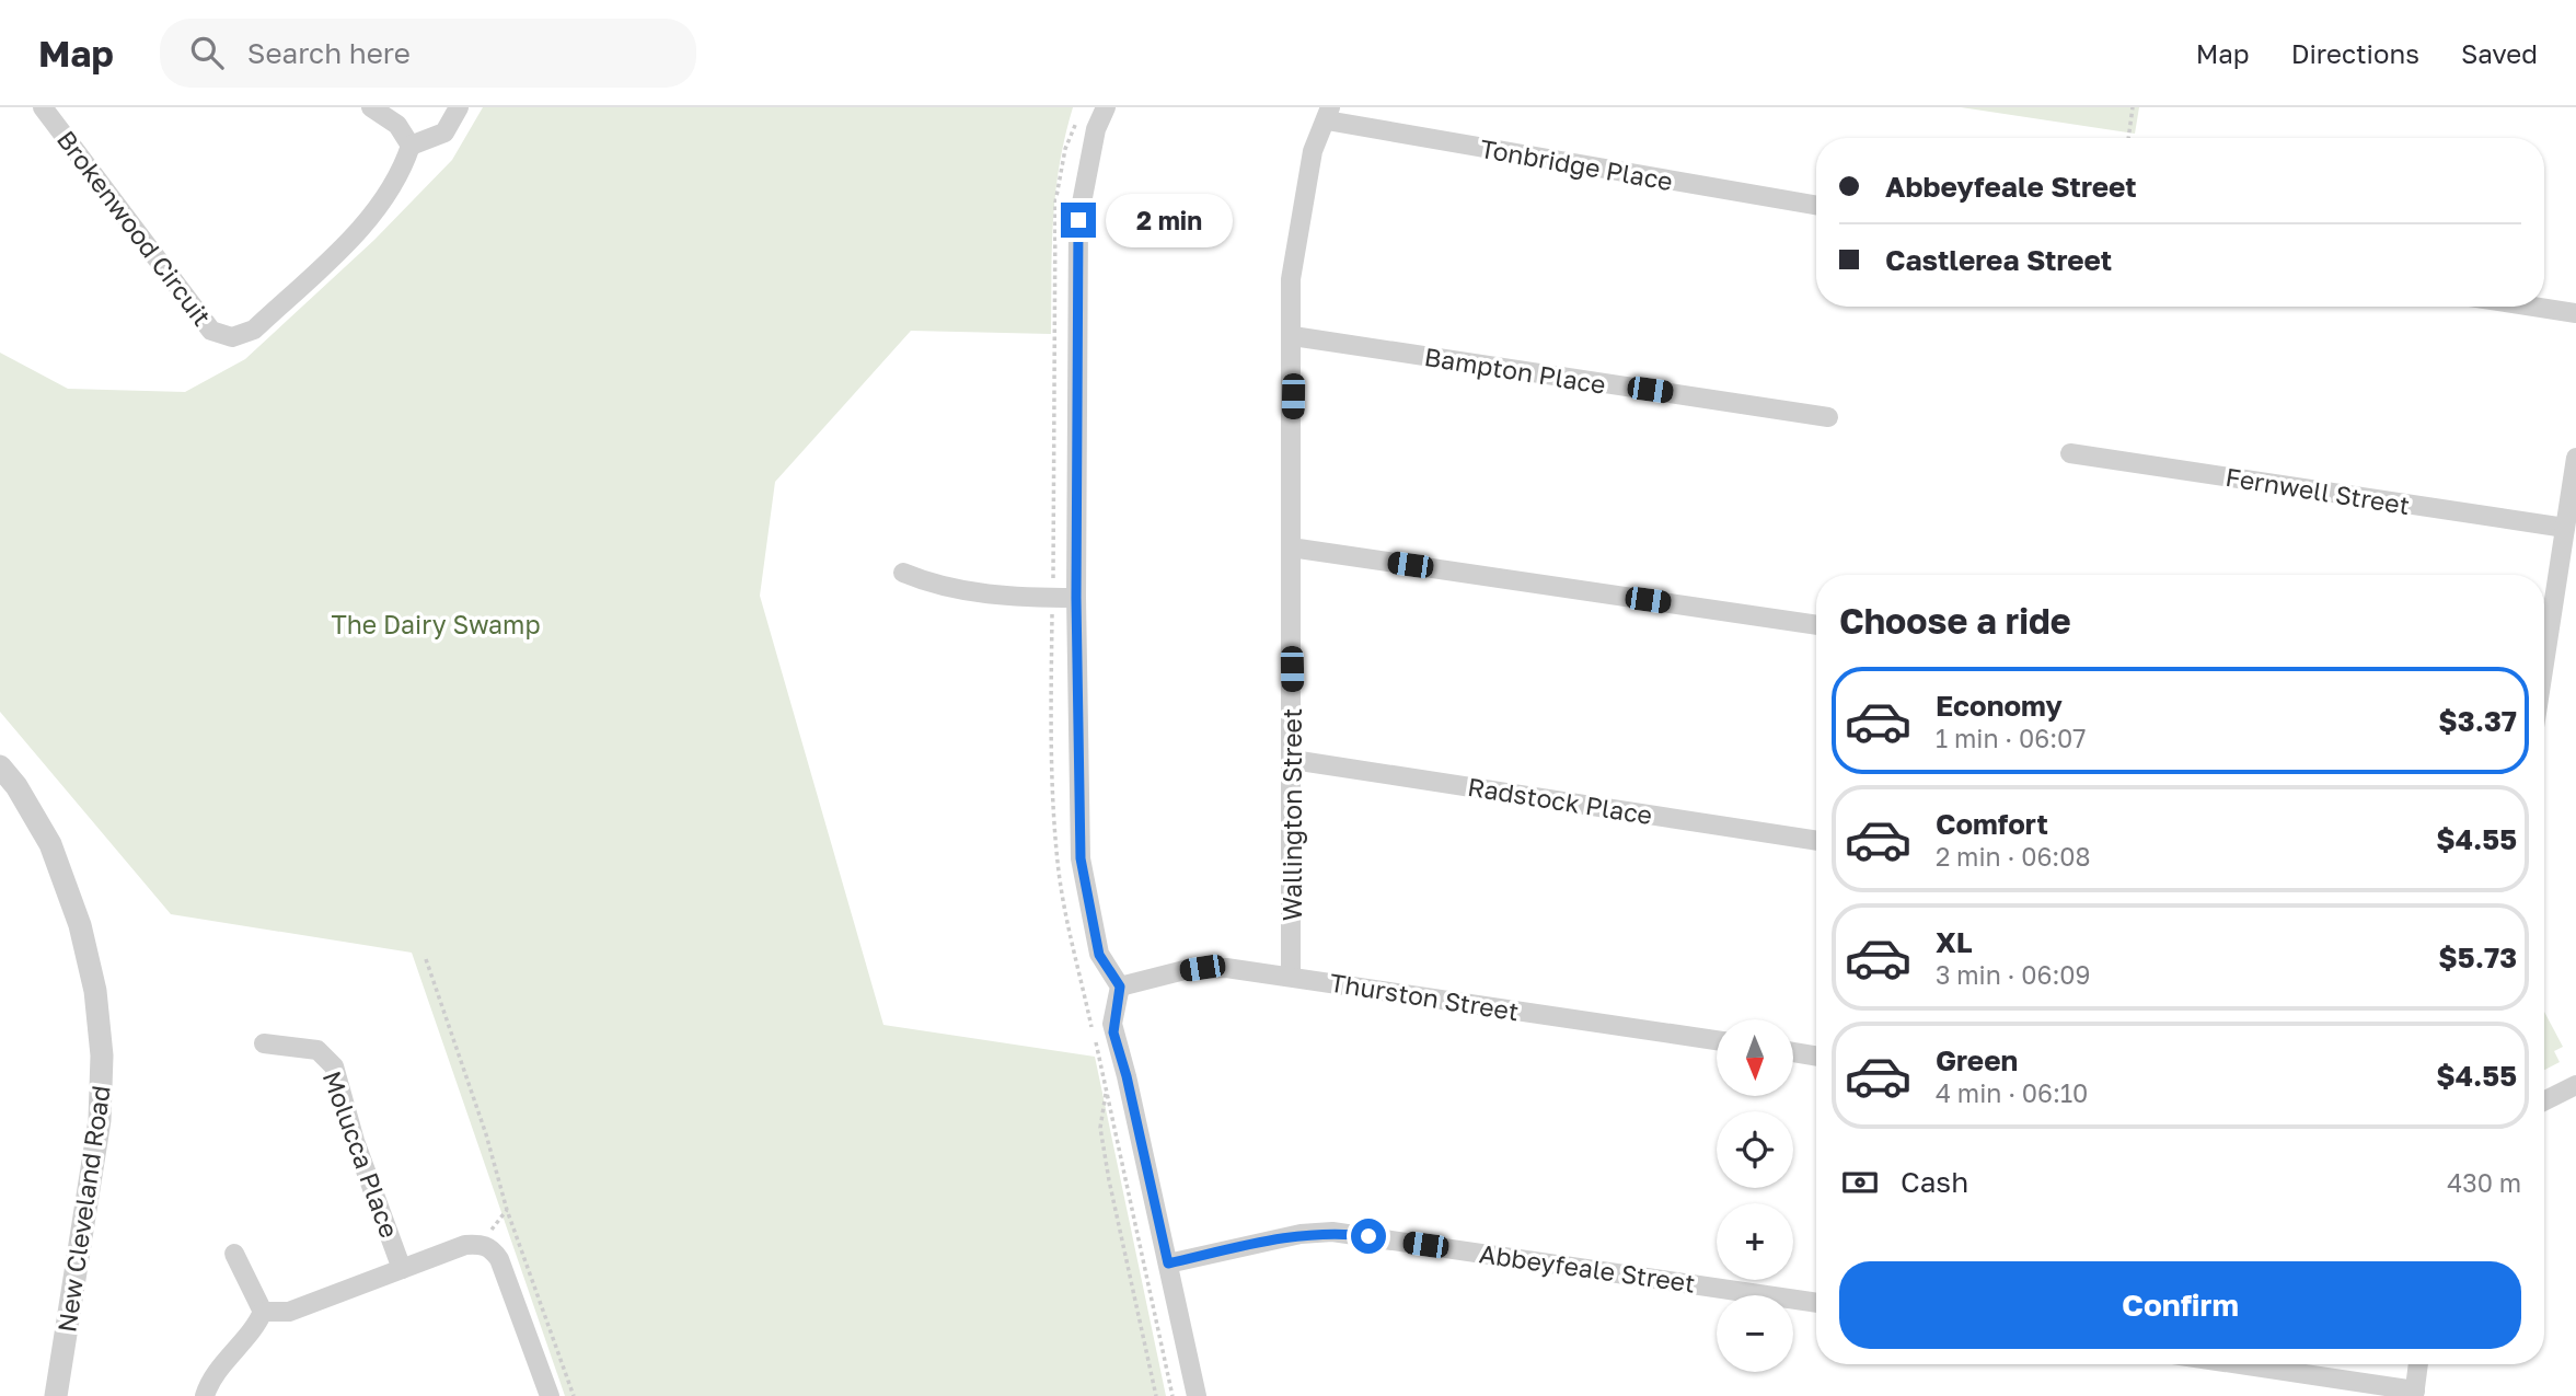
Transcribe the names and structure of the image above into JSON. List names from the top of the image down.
{
  "streets": {
    "street": [
      "Tonbridge Place",
      "Brokenwood Circuit",
      "Bampton Place",
      "Fernwell Street",
      "Radstock Place",
      "Wallington Street",
      "Thurston Street",
      "Molucca Place",
      "New Cleveland Road",
      "Abbeyfeale Street"
    ]
  },
  "crossings": [
    ["Tonbridge Place", "Wallington Street"],
    ["Bampton Place", "Wallington Street"],
    ["Radstock Place", "Wallington Street"],
    ["Wallington Street", "Thurston Street"]
  ],
  "parks": ["The Dairy Swamp"],
  "north": "bottom",
  "page": {
    "header": "Map",
    "search": "Search here",
    "nav": ["Map", "Directions", "Saved"],
    "banner": ["Abbeyfeale Street", "Castlerea Street"],
    "bubble": "2 min",
    "heading": "Choose a ride",
    "list": [
      {
        "name": "Economy",
        "note": "1 min · 06:07",
        "value": "$3.37"
      },
      {
        "name": "Comfort",
        "note": "2 min · 06:08",
        "value": "$4.55"
      },
      {
        "name": "XL",
        "note": "3 min · 06:09",
        "value": "$5.73"
      },
      {
        "name": "Green",
        "note": "4 min · 06:10",
        "value": "$4.55"
      }
    ],
    "map_buttons": ["+", "−"],
    "pay": ["Cash", "430 m"],
    "buttons": "Confirm"
  }
}
